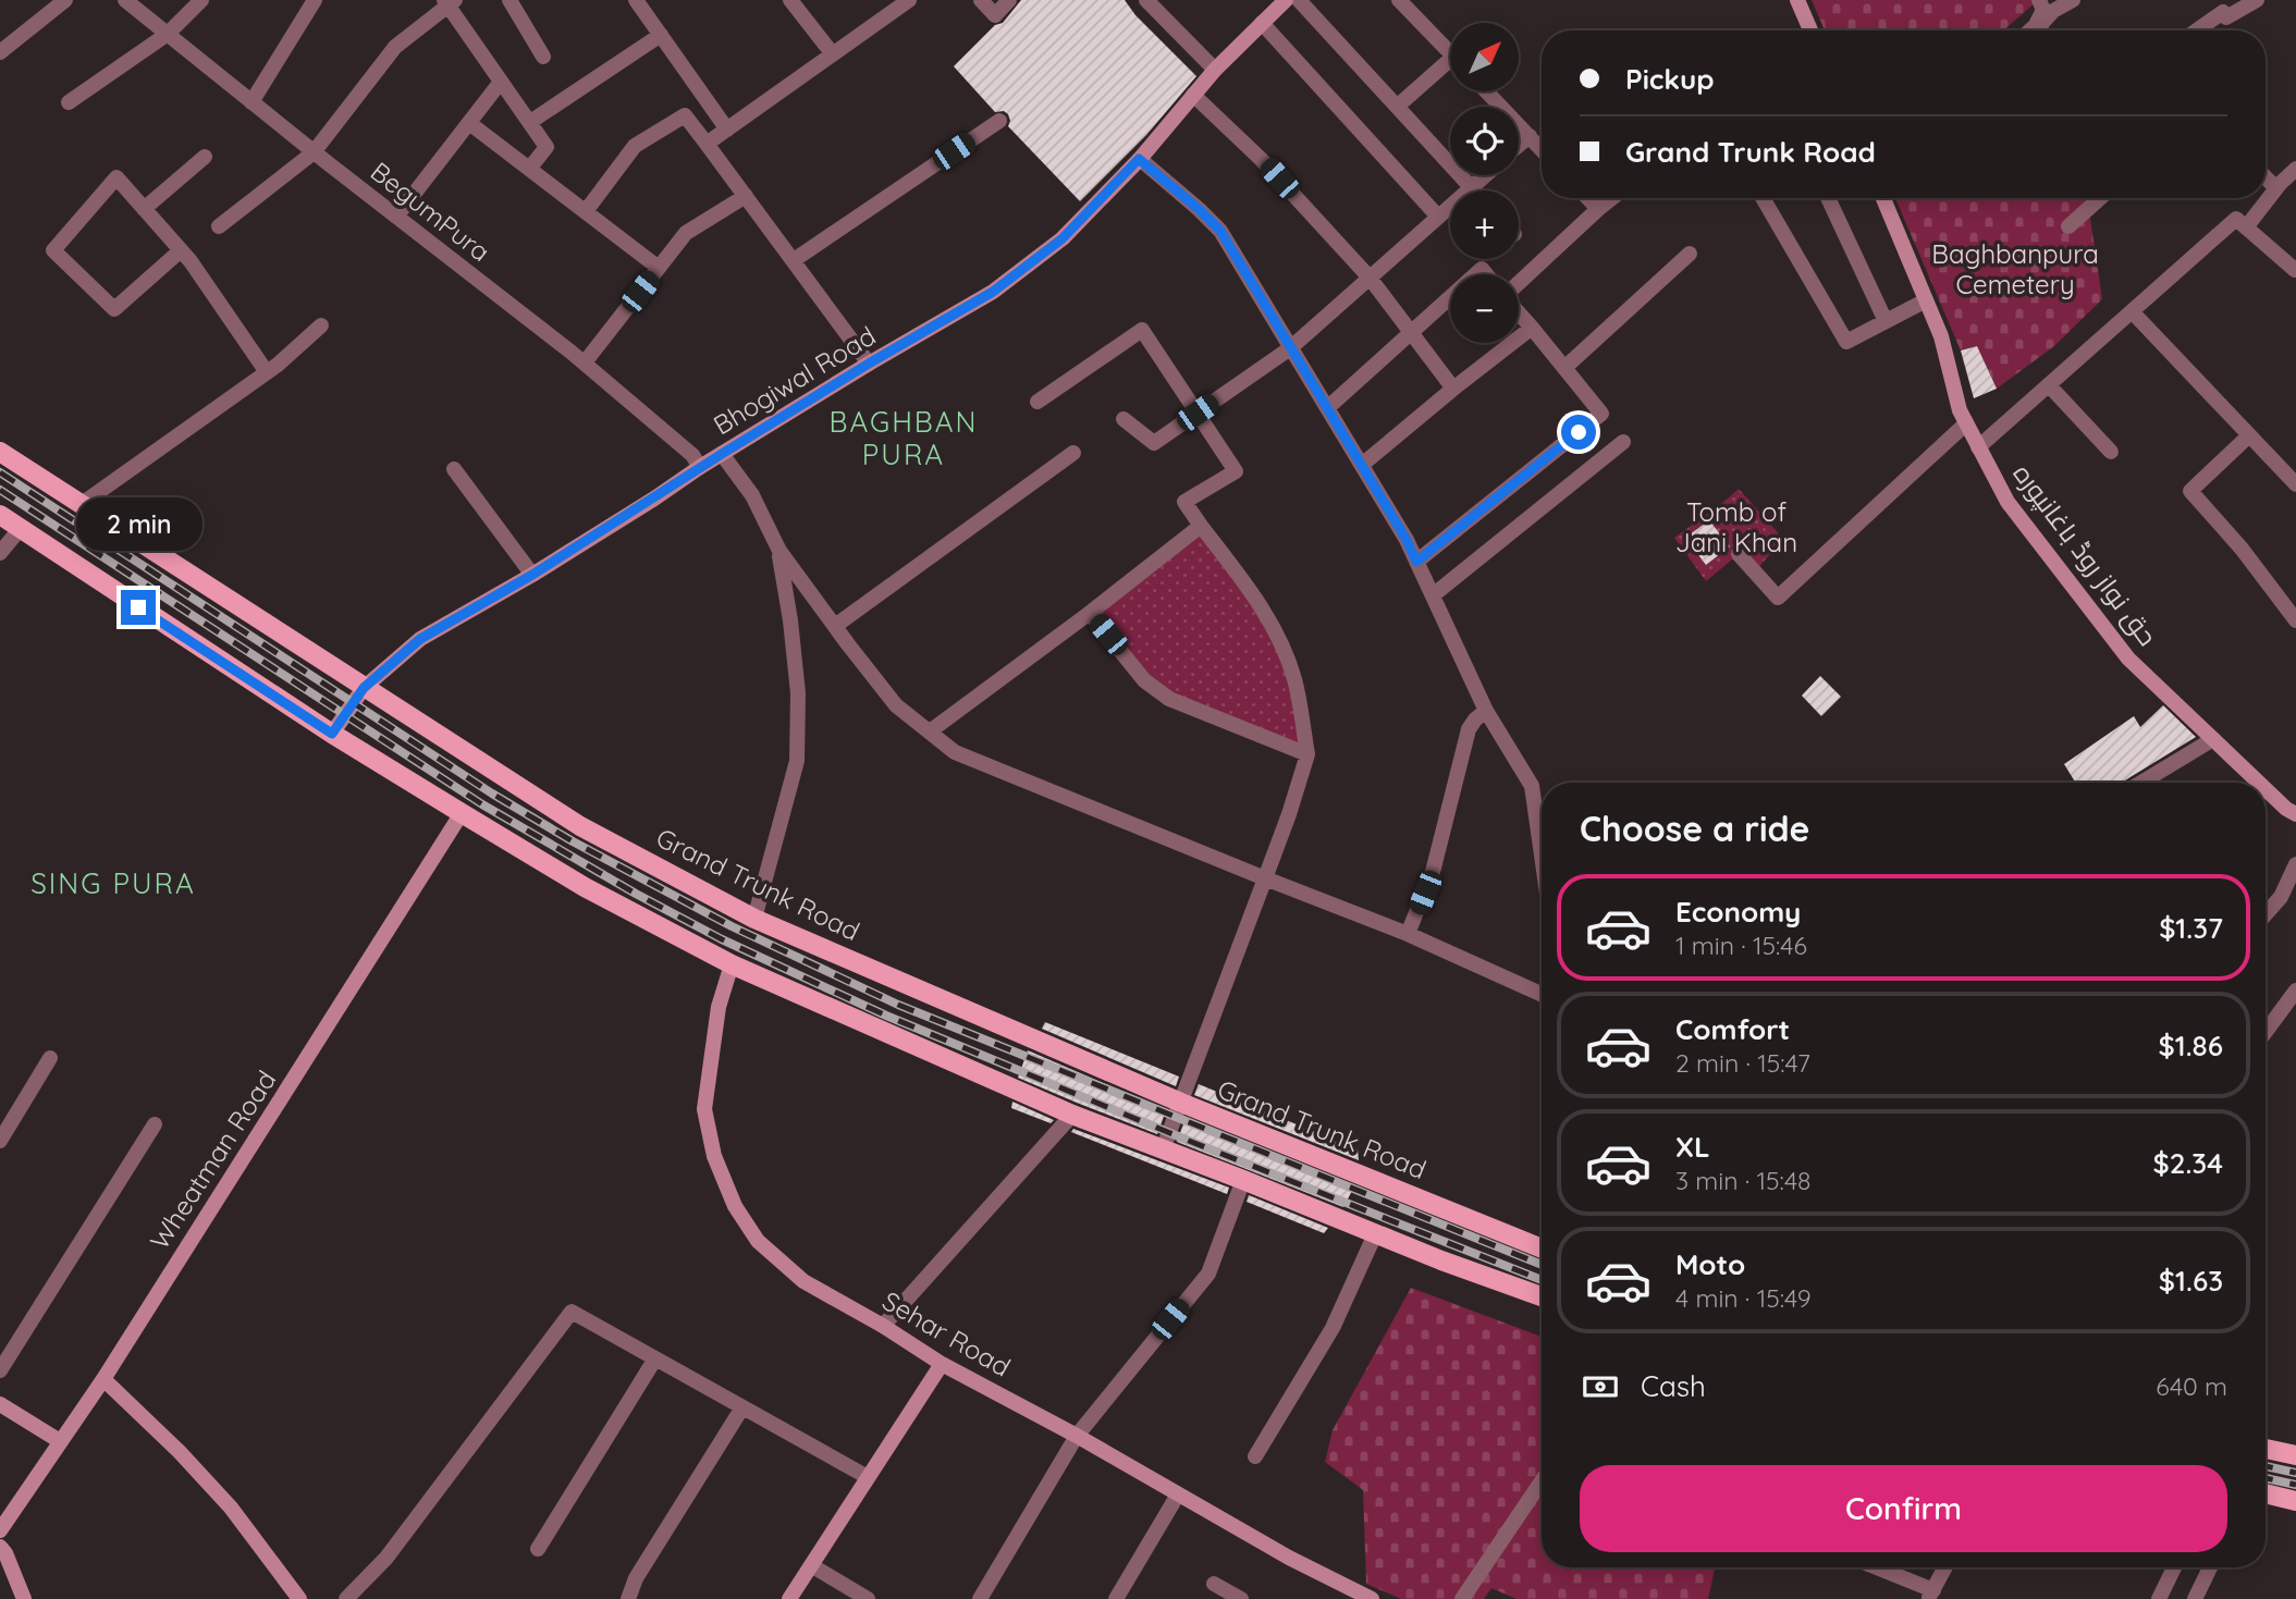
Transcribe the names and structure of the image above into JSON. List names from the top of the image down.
{
  "streets": {
    "main road": ["Grand Trunk Road"],
    "street": [
      "BegumPura",
      "Bhogiwal Road",
      "حق نواز روڈ باغانپورہ",
      "Wheatman Road",
      "Sehar Road"
    ]
  },
  "crossings": [
    ["BegumPura", "Bhogiwal Road"],
    ["Bhogiwal Road", "Grand Trunk Road"]
  ],
  "districts": ["BAGHBAN PURA", "SING PURA"],
  "parks": ["Baghbanpura Cemetery", "Tomb of Jani Khan"],
  "north": "top right",
  "page": {
    "map_buttons": ["+", "−"],
    "banner": ["Pickup", "Grand Trunk Road"],
    "bubble": "2 min",
    "heading": "Choose a ride",
    "list": [
      {
        "name": "Economy",
        "note": "1 min · 15:46",
        "value": "$1.37"
      },
      {
        "name": "Comfort",
        "note": "2 min · 15:47",
        "value": "$1.86"
      },
      {
        "name": "XL",
        "note": "3 min · 15:48",
        "value": "$2.34"
      },
      {
        "name": "Moto",
        "note": "4 min · 15:49",
        "value": "$1.63"
      }
    ],
    "pay": ["Cash", "640 m"],
    "buttons": "Confirm"
  }
}
